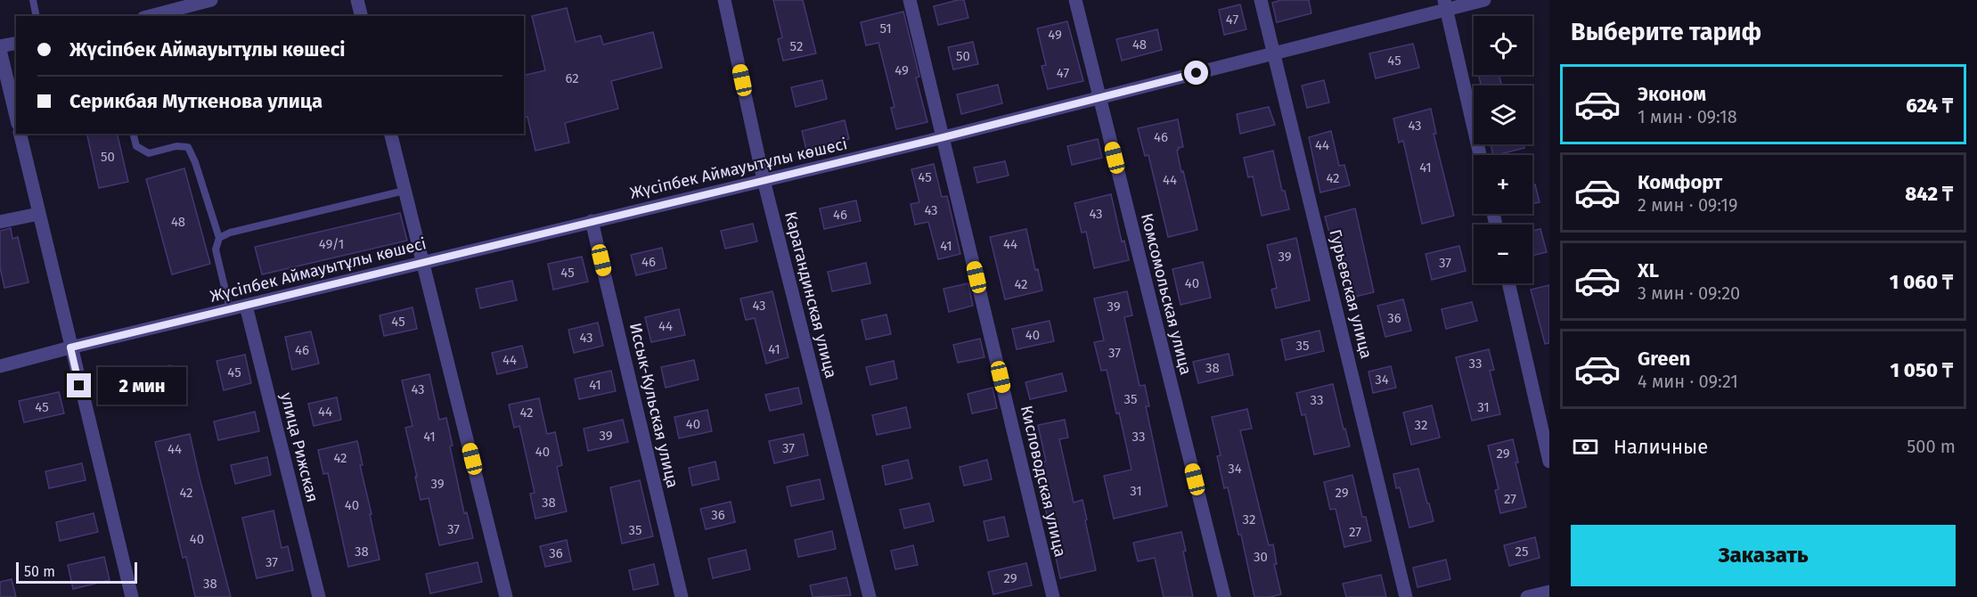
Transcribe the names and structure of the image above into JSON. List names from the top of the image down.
{
  "streets": {
    "street": [
      "Жүсіпбек Аймауытұлы көшесі",
      "Комсомольская улица",
      "Гурьевская улица",
      "Карагандинская улица",
      "Иссык-Кульская улица",
      "улица Рижская",
      "Кисловодская улица"
    ]
  },
  "crossings": [
    ["Жүсіпбек Аймауытұлы көшесі", "Комсомольская улица"],
    ["Жүсіпбек Аймауытұлы көшесі", "Гурьевская улица"],
    ["Жүсіпбек Аймауытұлы көшесі", "Карагандинская улица"],
    ["Жүсіпбек Аймауытұлы көшесі", "Иссык-Кульская улица"],
    ["Жүсіпбек Аймауытұлы көшесі", "улица Рижская"],
    ["Жүсіпбек Аймауытұлы көшесі", "Кисловодская улица"]
  ],
  "house_numbers": [
    "47",
    "51",
    "49",
    "48",
    "52",
    "50",
    "45",
    "49",
    "47",
    "62",
    "43",
    "46",
    "44",
    "50",
    "41",
    "45",
    "42",
    "44",
    "43",
    "43",
    "46",
    "48",
    "49/1",
    "44",
    "41",
    "39",
    "46",
    "37",
    "45",
    "40",
    "42",
    "43",
    "39",
    "36",
    "45",
    "44",
    "40",
    "43",
    "35",
    "41",
    "46",
    "37",
    "44",
    "33",
    "38",
    "45",
    "34",
    "41",
    "43",
    "35",
    "33",
    "45",
    "31",
    "44",
    "42",
    "40",
    "32",
    "39",
    "41",
    "33",
    "37",
    "44",
    "40",
    "29",
    "42",
    "34",
    "39",
    "31",
    "42",
    "29",
    "27",
    "38",
    "40",
    "36",
    "32",
    "37",
    "35",
    "27",
    "40",
    "38",
    "25",
    "36",
    "30",
    "37",
    "29",
    "38"
  ],
  "scale_bar": "50 m",
  "page": {
    "heading": "Выберите тариф",
    "map_buttons": ["+", "−"],
    "banner": ["Жүсіпбек Аймауытұлы көшесі", "Серикбая Муткенова улица"],
    "list": [
      {
        "name": "Эконом",
        "note": "1 мин · 09:18",
        "value": "624 ₸"
      },
      {
        "name": "Комфорт",
        "note": "2 мин · 09:19",
        "value": "842 ₸"
      },
      {
        "name": "XL",
        "note": "3 мин · 09:20",
        "value": "1 060 ₸"
      },
      {
        "name": "Green",
        "note": "4 мин · 09:21",
        "value": "1 050 ₸"
      }
    ],
    "bubble": "2 мин",
    "pay": ["Наличные", "500 m"],
    "buttons": "Заказать",
    "scale": "50 m"
  }
}
